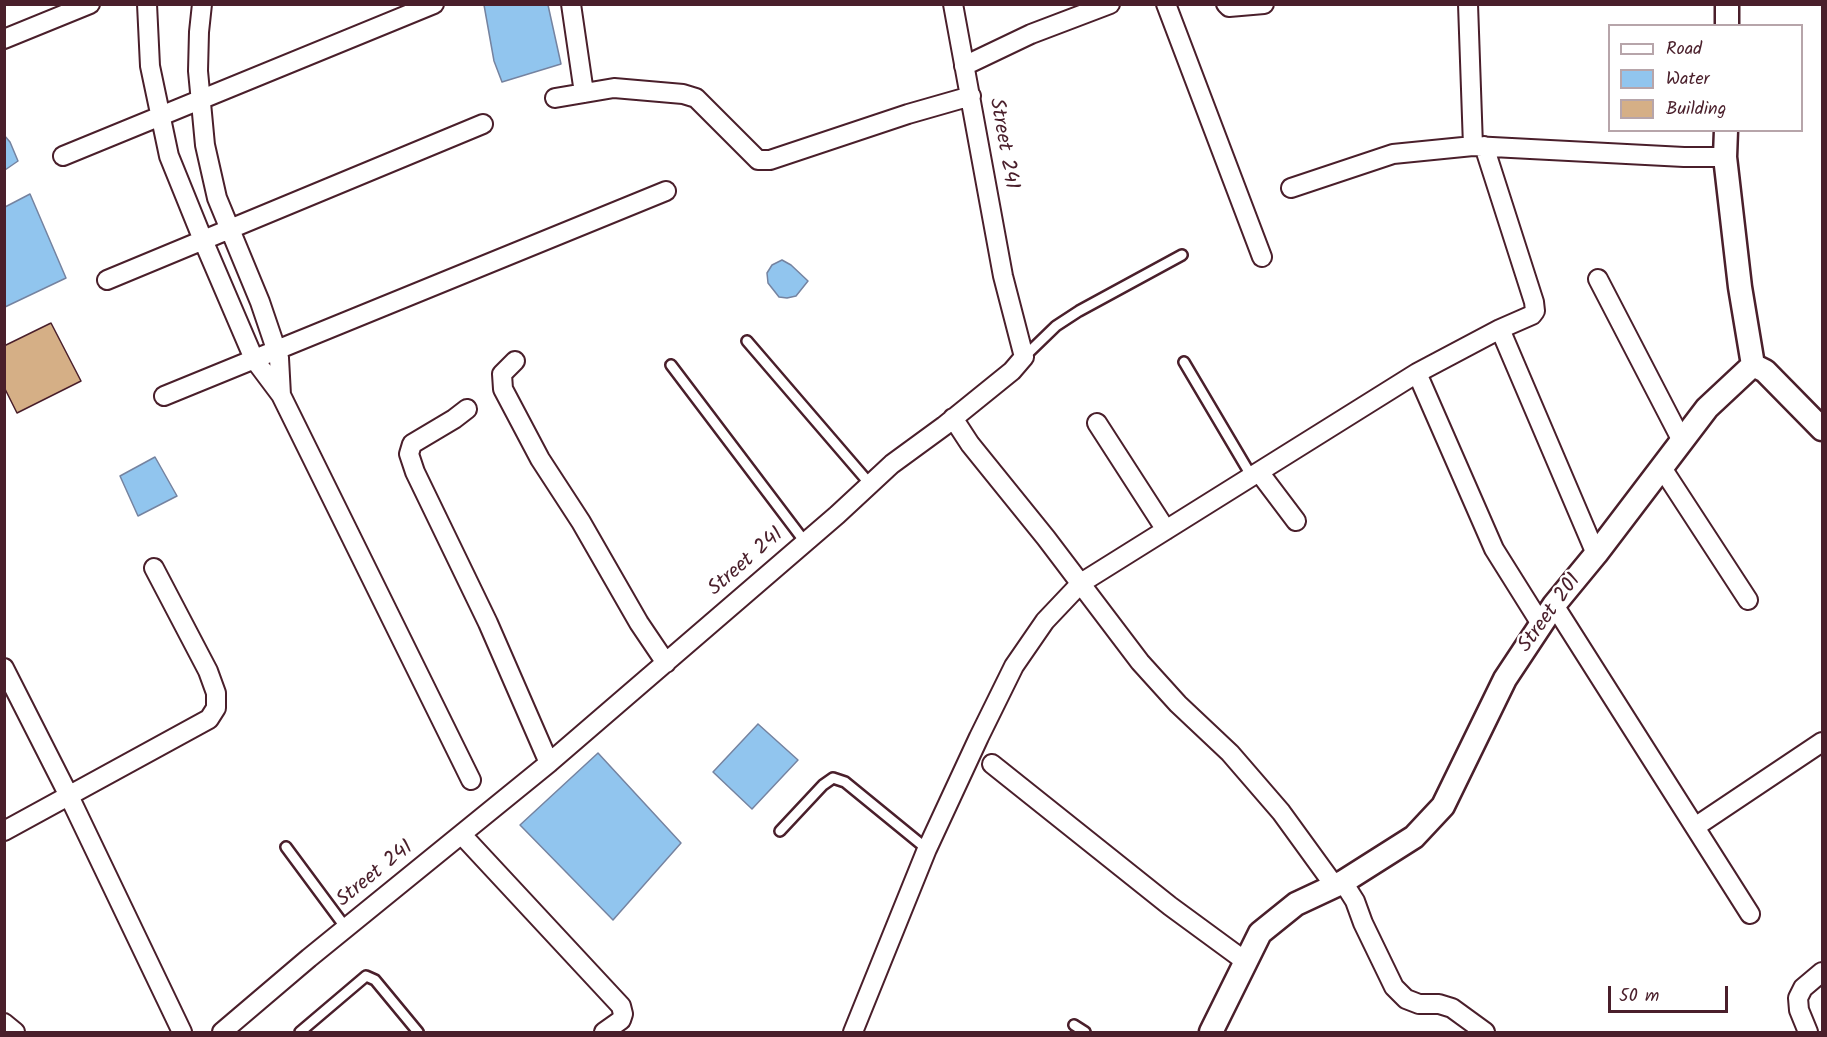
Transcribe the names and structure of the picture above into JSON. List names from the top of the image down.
{
  "streets": {
    "street": ["Street 241", "Street 201"]
  },
  "legend": ["Road", "Water", "Building"],
  "scale_bar": "50 m"
}
